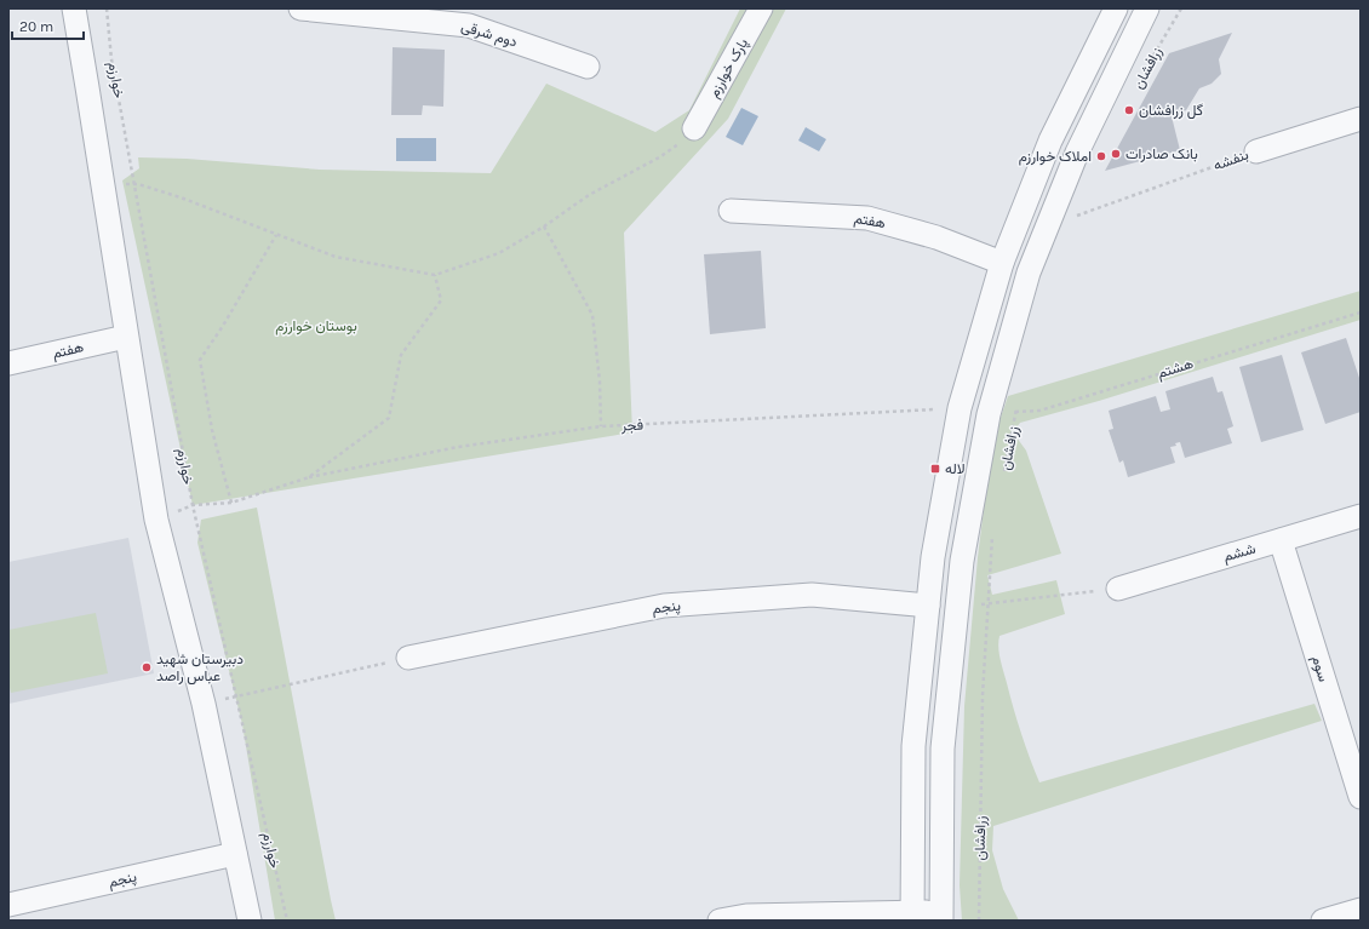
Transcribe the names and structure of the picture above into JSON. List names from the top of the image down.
{
  "streets": {
    "street": [
      "دوم شرقی",
      "پارک خوارزم",
      "زرافشان",
      "خوارزم",
      "بنفشه",
      "هفتم",
      "ششم",
      "پنجم",
      "سوم"
    ],
    "path": ["هشتم", "فجر"]
  },
  "crossings": [
    ["زرافشان", "بنفشه"],
    ["زرافشان", "هشتم"],
    ["خوارزم", "هفتم"],
    ["خوارزم", "پنجم"],
    ["ششم", "سوم"]
  ],
  "parks": ["بوستان خوارزم"],
  "places": {
    "other": [
      "گل زرافشان",
      "بانک صادرات",
      "املاک خوارزم",
      "دبیرستان شهید عباس راصد"
    ],
    "transit": ["لاله"]
  },
  "scale_bar": "20 m"
}
